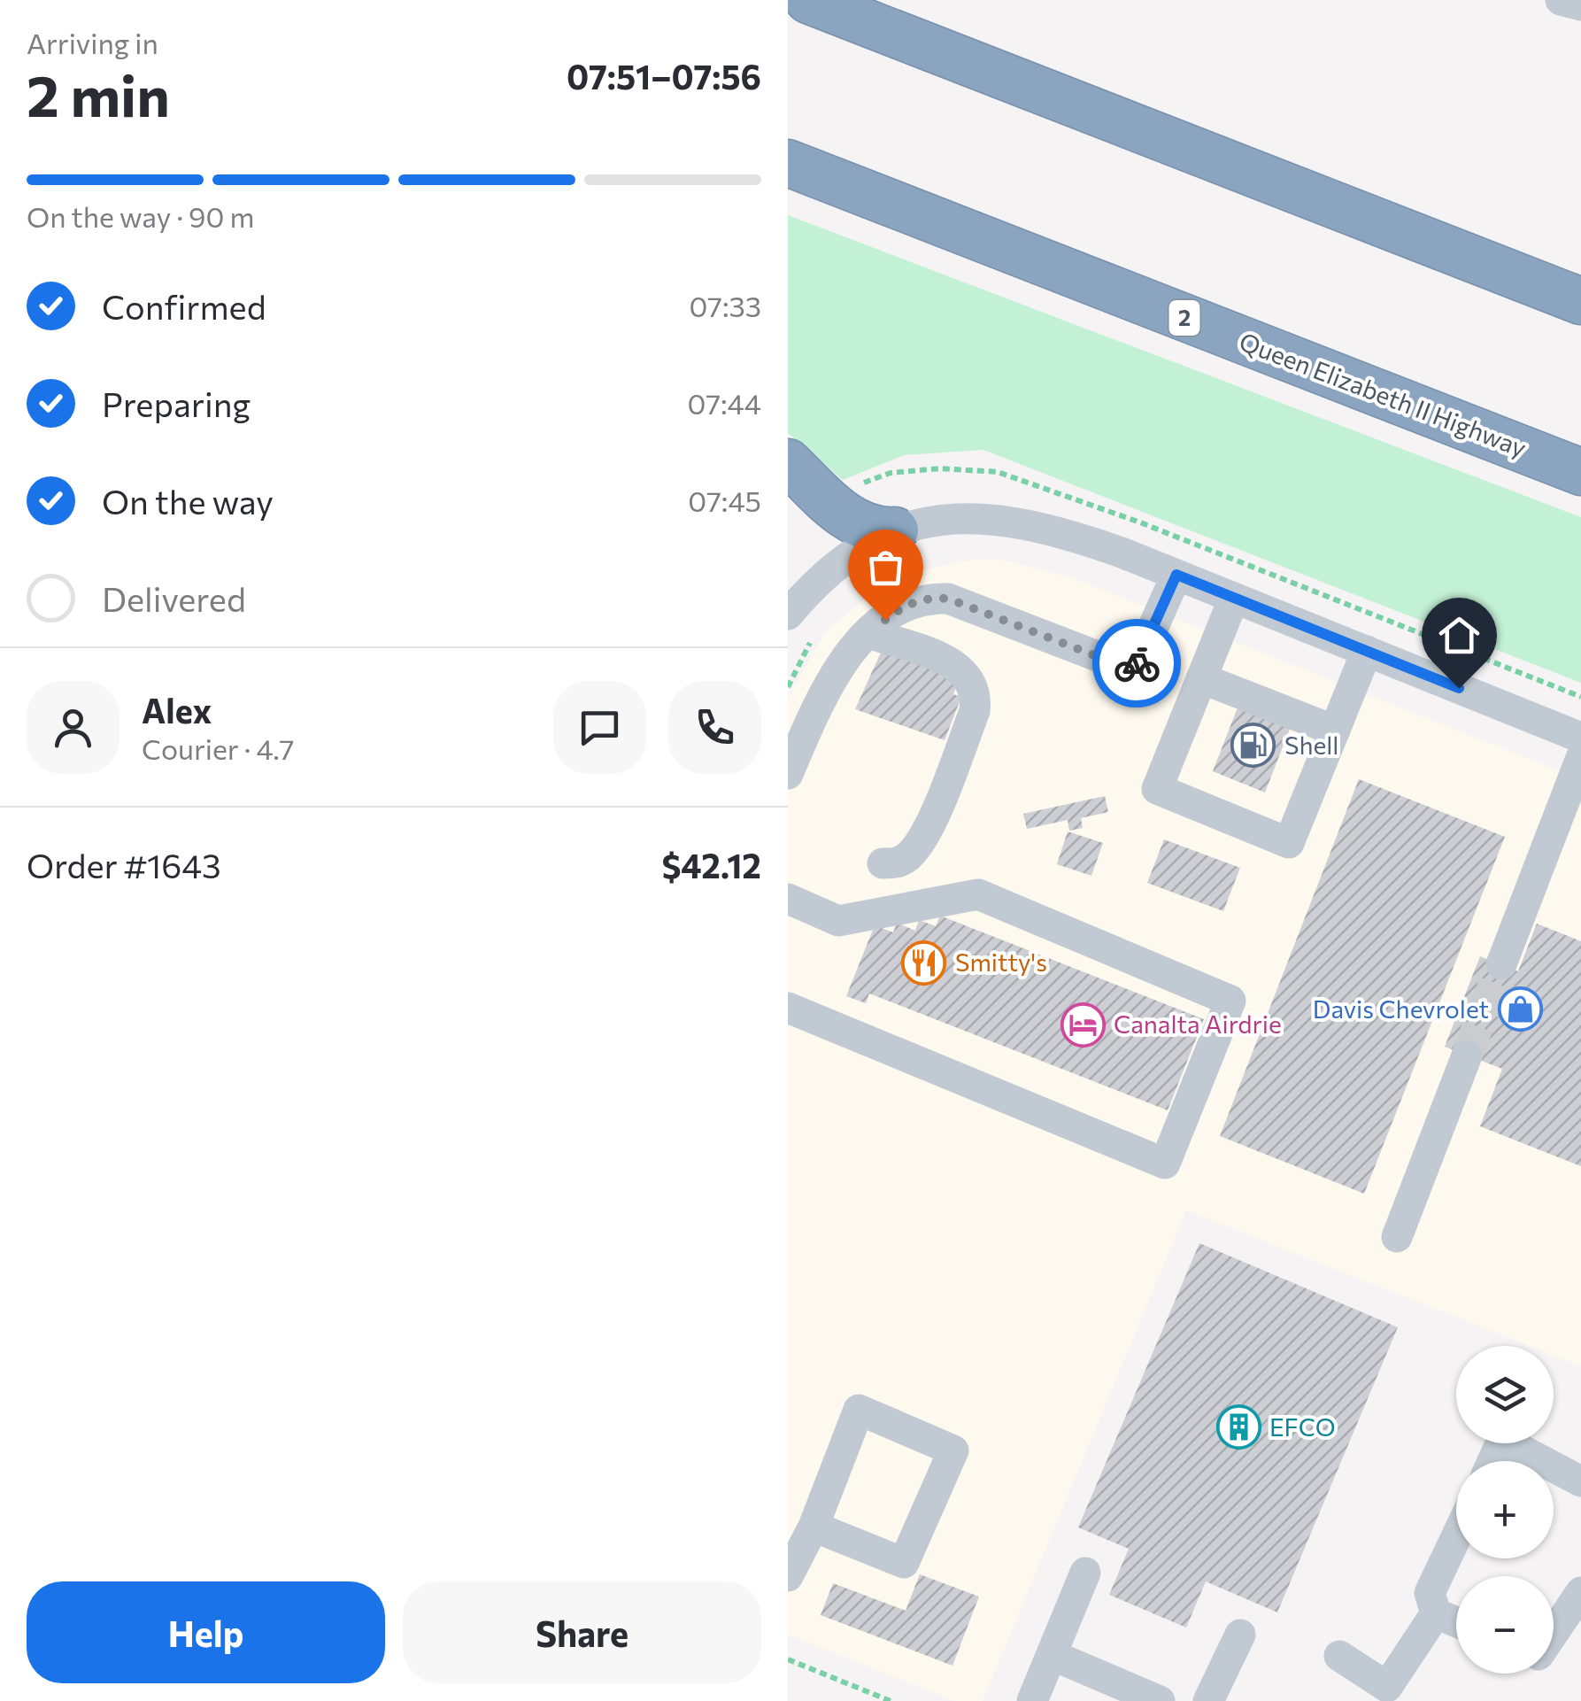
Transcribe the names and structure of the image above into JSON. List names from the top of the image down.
{
  "streets": {
    "highway": ["2", "Queen Elizabeth II Highway"]
  },
  "places": {
    "fuel station": ["Shell"],
    "restaurant": ["Smitty's"],
    "shop": ["Davis Chevrolet"],
    "hotel": ["Canalta Airdrie"],
    "building": ["EFCO"]
  },
  "page": {
    "heading": ["2 min", "Arriving in", "07:51–07:56"],
    "panel": [
      "Alex",
      "Courier · 4.7",
      "Order #1643",
      "$42.12"
    ],
    "bar": "On the way · 90 m",
    "list": [
      ["Confirmed", "07:33"],
      ["Preparing", "07:44"],
      ["On the way", "07:45"],
      "Delivered"
    ],
    "map_buttons": ["+", "−"],
    "buttons": ["Help", "Share"]
  }
}
